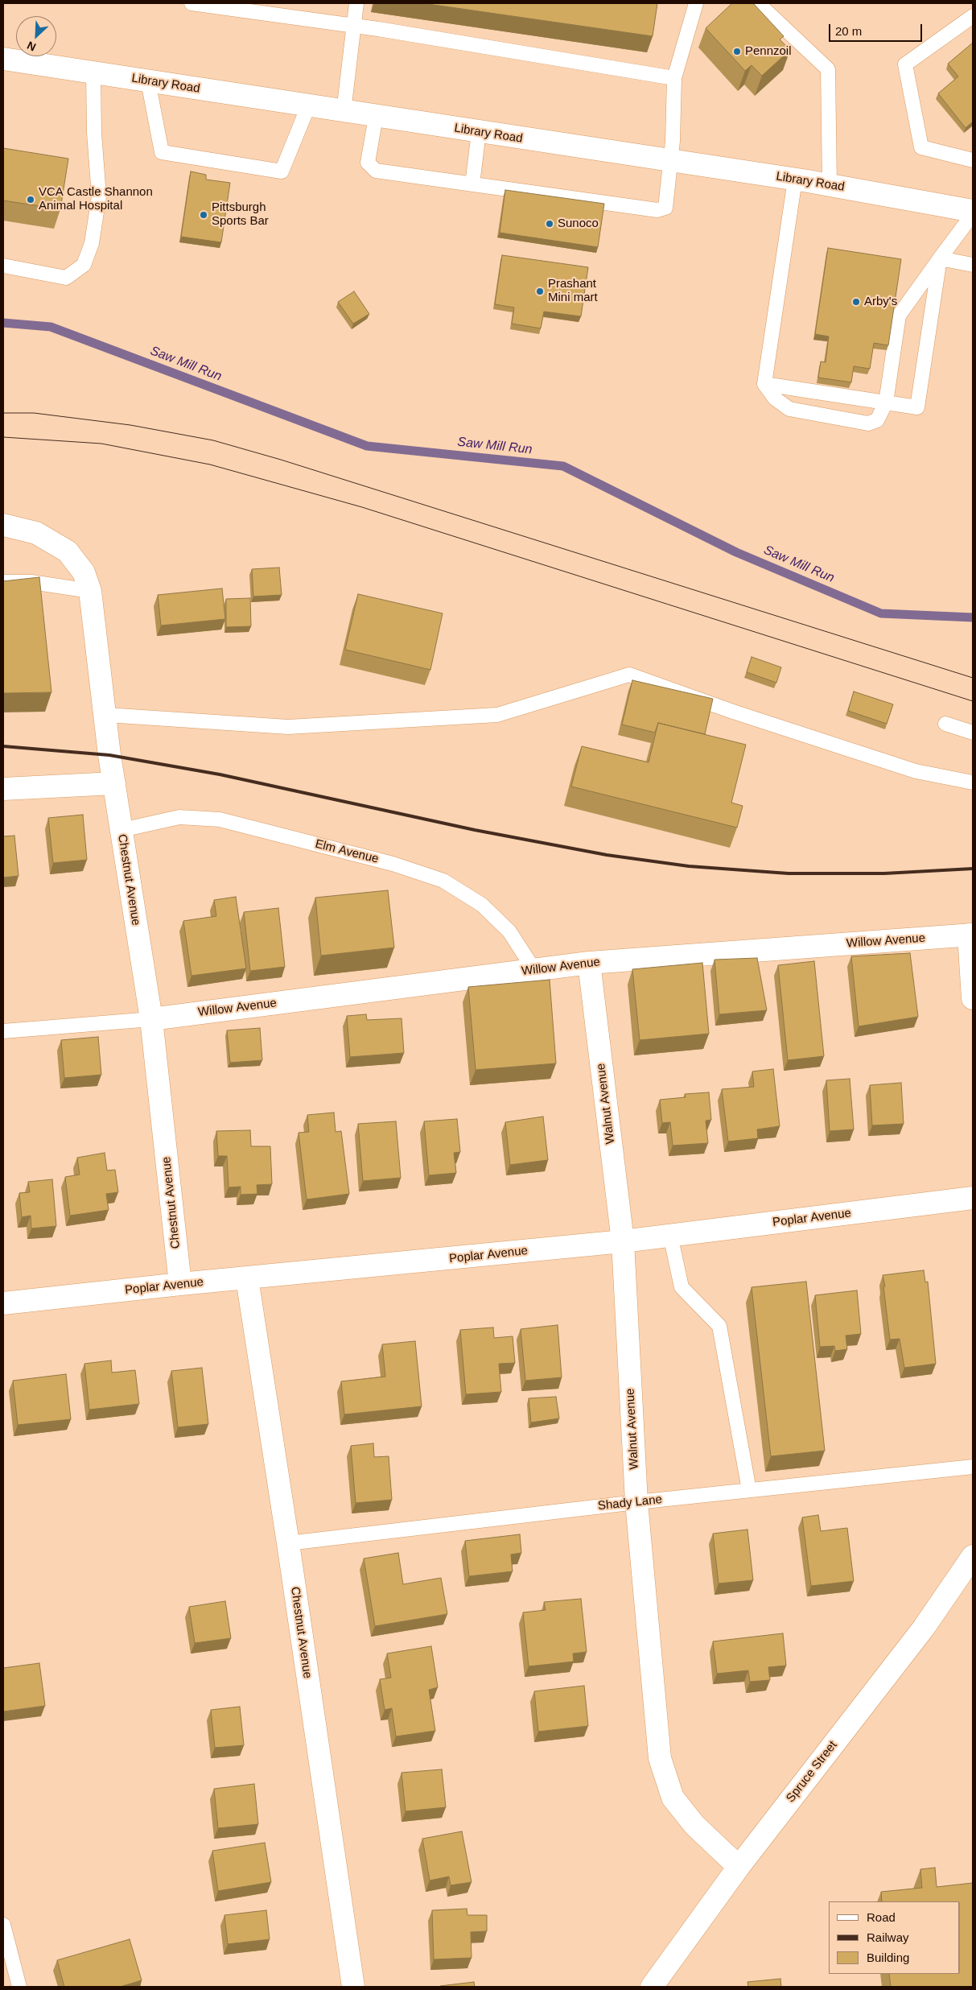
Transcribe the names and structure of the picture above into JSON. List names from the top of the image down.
{
  "streets": {
    "street": [
      "Library Road",
      "Chestnut Avenue",
      "Willow Avenue",
      "Walnut Avenue",
      "Poplar Avenue",
      "Spruce Street"
    ],
    "lane": ["Elm Avenue", "Shady Lane"]
  },
  "crossings": [
    ["Elm Avenue", "Chestnut Avenue"],
    ["Elm Avenue", "Willow Avenue"],
    ["Chestnut Avenue", "Willow Avenue"],
    ["Chestnut Avenue", "Poplar Avenue"],
    ["Chestnut Avenue", "Shady Lane"],
    ["Willow Avenue", "Walnut Avenue"],
    ["Walnut Avenue", "Poplar Avenue"],
    ["Walnut Avenue", "Shady Lane"],
    ["Walnut Avenue", "Spruce Street"]
  ],
  "water": ["Saw Mill Run"],
  "places": [
    "Pennzoil",
    "VCA Castle Shannon Animal Hospital",
    "Pittsburgh Sports Bar",
    "Sunoco",
    "Prashant Mini mart",
    "Arby's"
  ],
  "legend": ["Road", "Railway", "Building"],
  "scale_bar": "20 m",
  "north": "bottom left"
}
